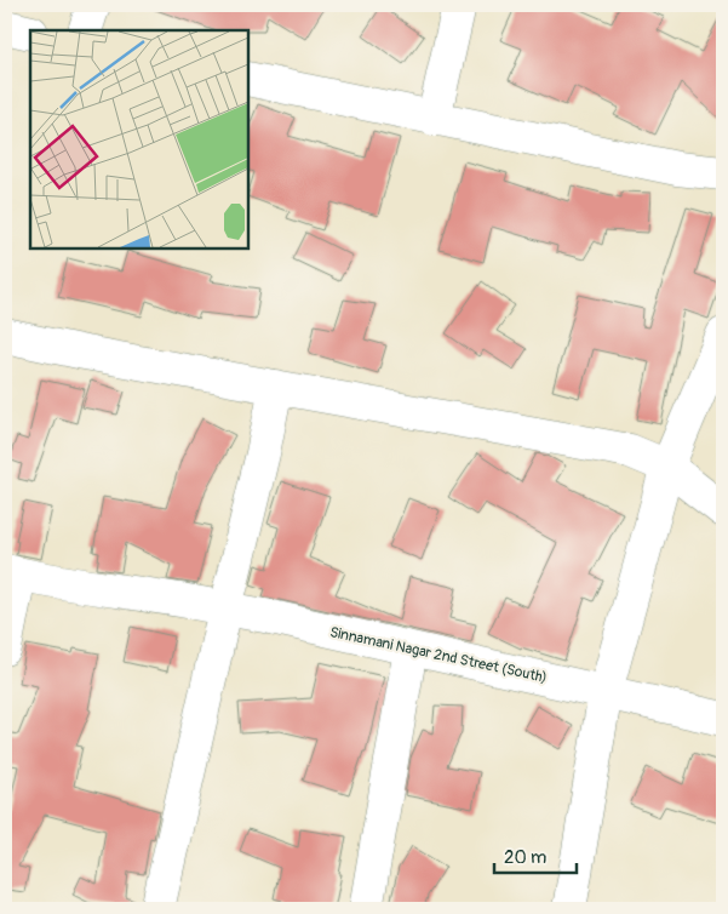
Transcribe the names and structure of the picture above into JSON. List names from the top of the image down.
{
  "streets": {
    "street": ["Sinnamani Nagar 2nd Street (South)"]
  },
  "scale_bar": "20 m"
}
